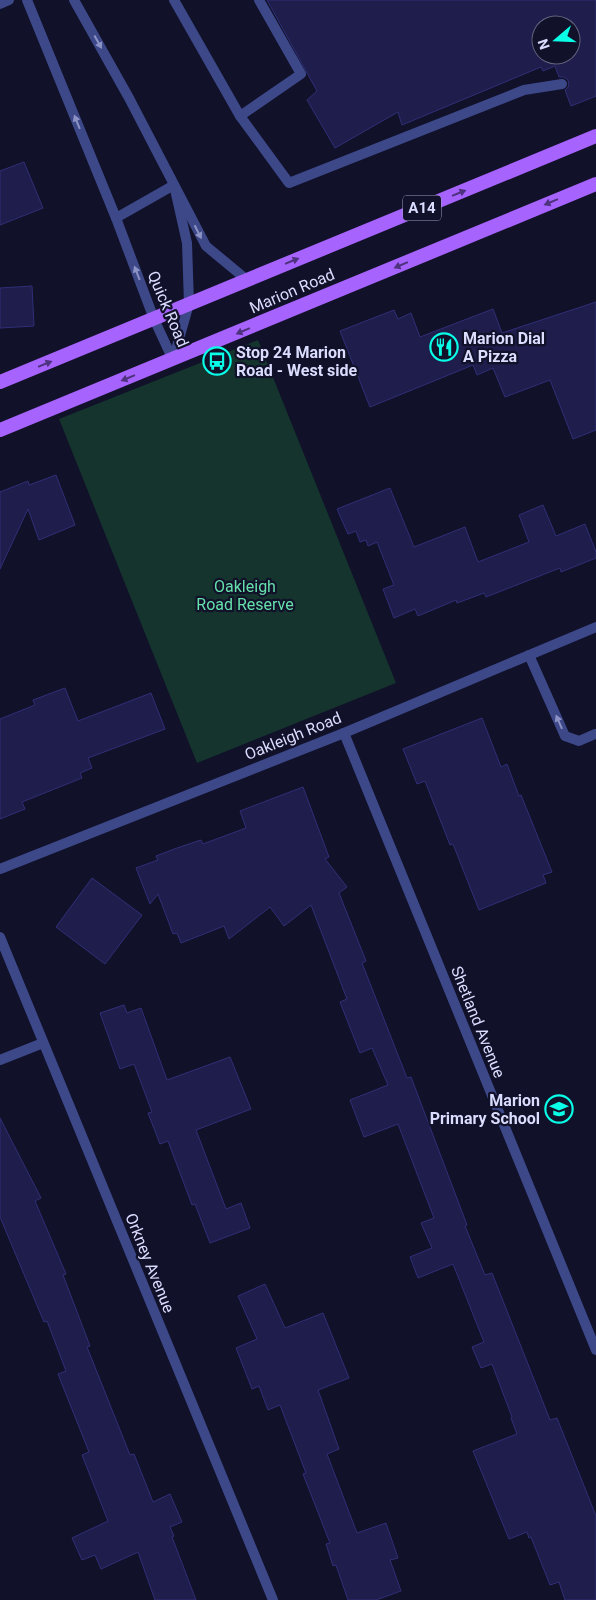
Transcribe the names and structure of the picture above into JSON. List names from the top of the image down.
{
  "streets": {
    "main road": ["A14", "Marion Road"],
    "street": [
      "Quick Road",
      "Oakleigh Road",
      "Shetland Avenue",
      "Orkney Avenue"
    ]
  },
  "crossings": [
    ["Marion Road", "Quick Road"],
    ["Oakleigh Road", "Shetland Avenue"]
  ],
  "parks": ["Oakleigh Road Reserve"],
  "places": {
    "restaurant": ["Marion Dial A Pizza"],
    "bus stop": ["Stop 24 Marion Road - West side"],
    "school or university": ["Marion Primary School"]
  },
  "north": "left"
}
